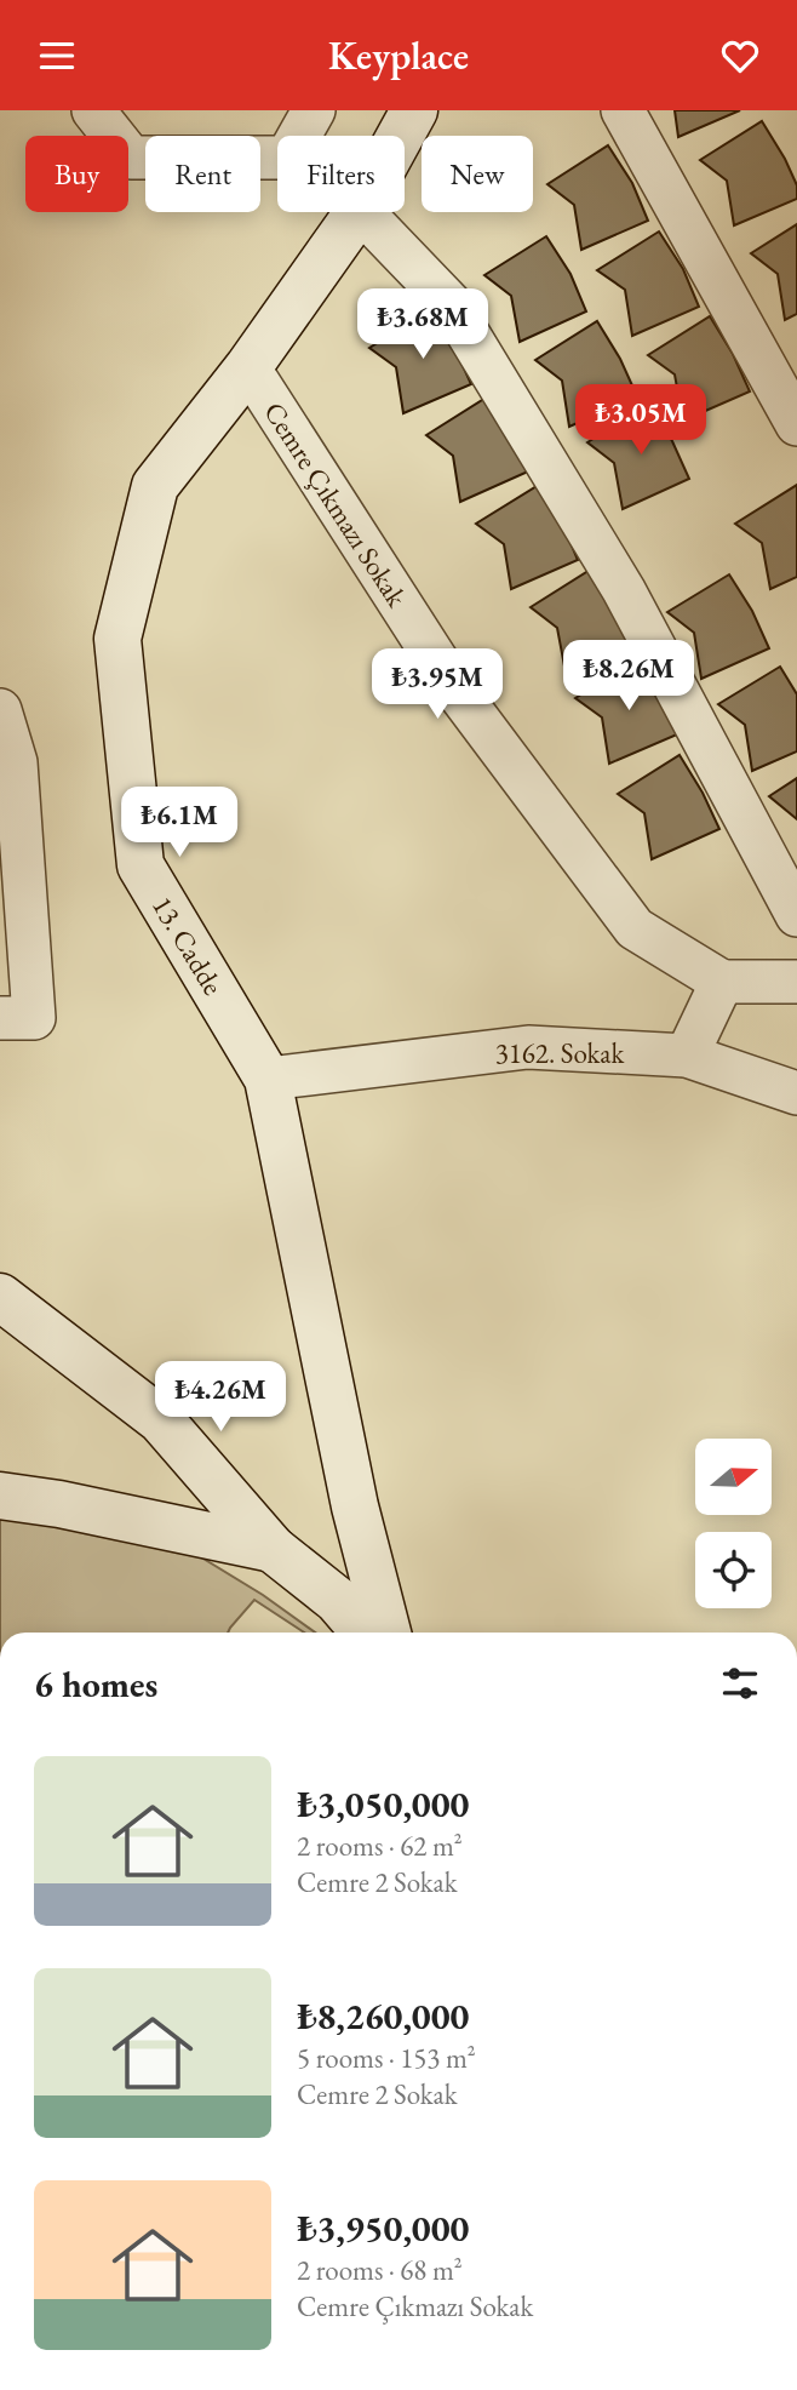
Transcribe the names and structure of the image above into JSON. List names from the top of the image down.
{
  "streets": {
    "street": ["Cemre Çıkmazı Sokak", "13. Cadde", "3162. Sokak"]
  },
  "crossings": [
    ["Cemre Çıkmazı Sokak", "13. Cadde"],
    ["13. Cadde", "3162. Sokak"]
  ],
  "north": "right",
  "page": {
    "header": "Keyplace",
    "chip": [
      "Buy",
      "Rent",
      "Filters",
      "New"
    ],
    "price": [
      "₺3.68M",
      "₺3.05M",
      "₺8.26M",
      "₺3.95M",
      "₺6.1M",
      "₺4.26M"
    ],
    "heading": "6 homes",
    "list": [
      {
        "name": "₺3,050,000",
        "note": "2 rooms · 62 m² · Cemre 2 Sokak"
      },
      {
        "name": "₺8,260,000",
        "note": "5 rooms · 153 m² · Cemre 2 Sokak"
      },
      {
        "name": "₺3,950,000",
        "note": "2 rooms · 68 m² · Cemre Çıkmazı Sokak"
      }
    ]
  }
}
